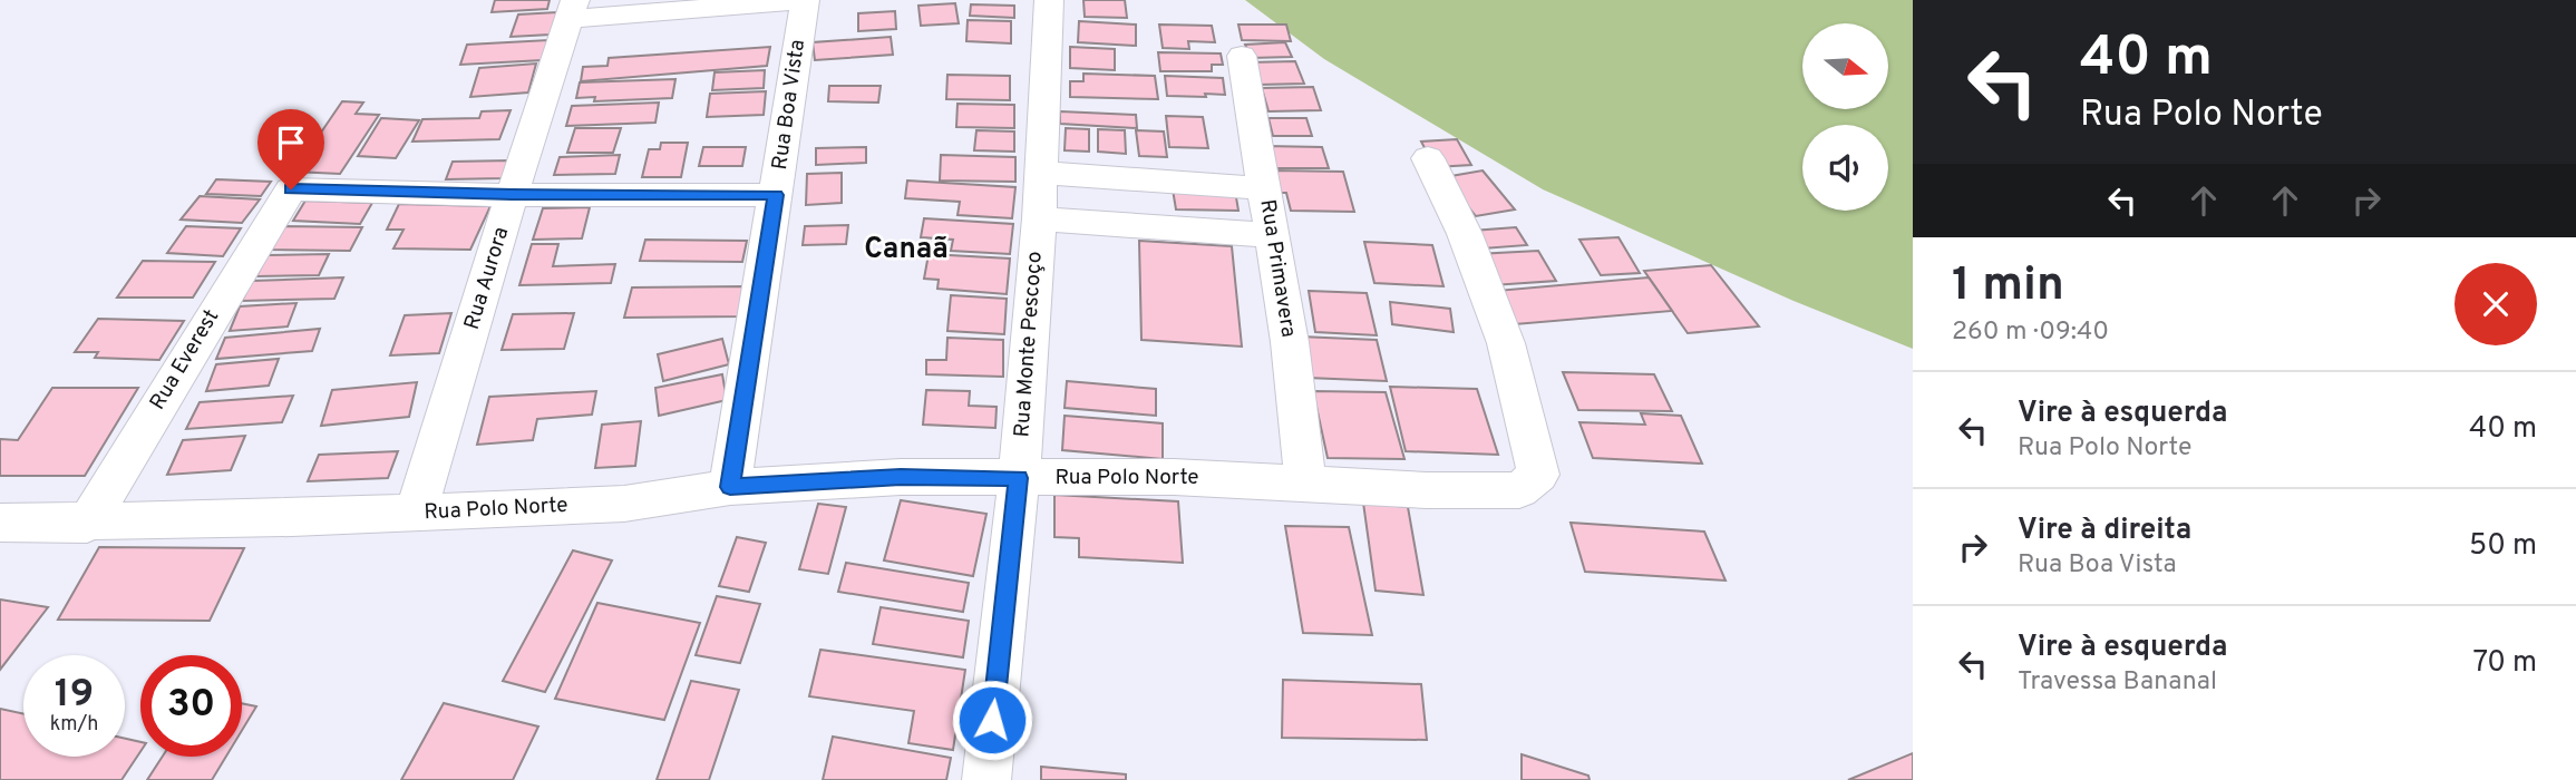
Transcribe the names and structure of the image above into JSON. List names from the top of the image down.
{
  "streets": {
    "street": [
      "Rua Boa Vista",
      "Rua Primavera",
      "Rua Aurora",
      "Rua Monte Pescoço",
      "Rua Everest",
      "Rua Polo Norte"
    ]
  },
  "crossings": [
    ["Rua Boa Vista", "Rua Polo Norte"],
    ["Rua Primavera", "Rua Polo Norte"],
    ["Rua Aurora", "Rua Everest"],
    ["Rua Aurora", "Rua Polo Norte"],
    ["Rua Monte Pescoço", "Rua Polo Norte"],
    ["Rua Everest", "Rua Polo Norte"]
  ],
  "districts": ["Canaã"],
  "north": "right",
  "page": {
    "turn": ["40 m", "Rua Polo Norte"],
    "heading": ["1 min", "260 m · 09:40"],
    "list": [
      {
        "name": "Vire à esquerda",
        "note": "Rua Polo Norte",
        "value": "40 m"
      },
      {
        "name": "Vire à direita",
        "note": "Rua Boa Vista",
        "value": "50 m"
      },
      {
        "name": "Vire à esquerda",
        "note": "Travessa Bananal",
        "value": "70 m"
      }
    ],
    "speed": "19 km/h",
    "limit": "30"
  }
}
